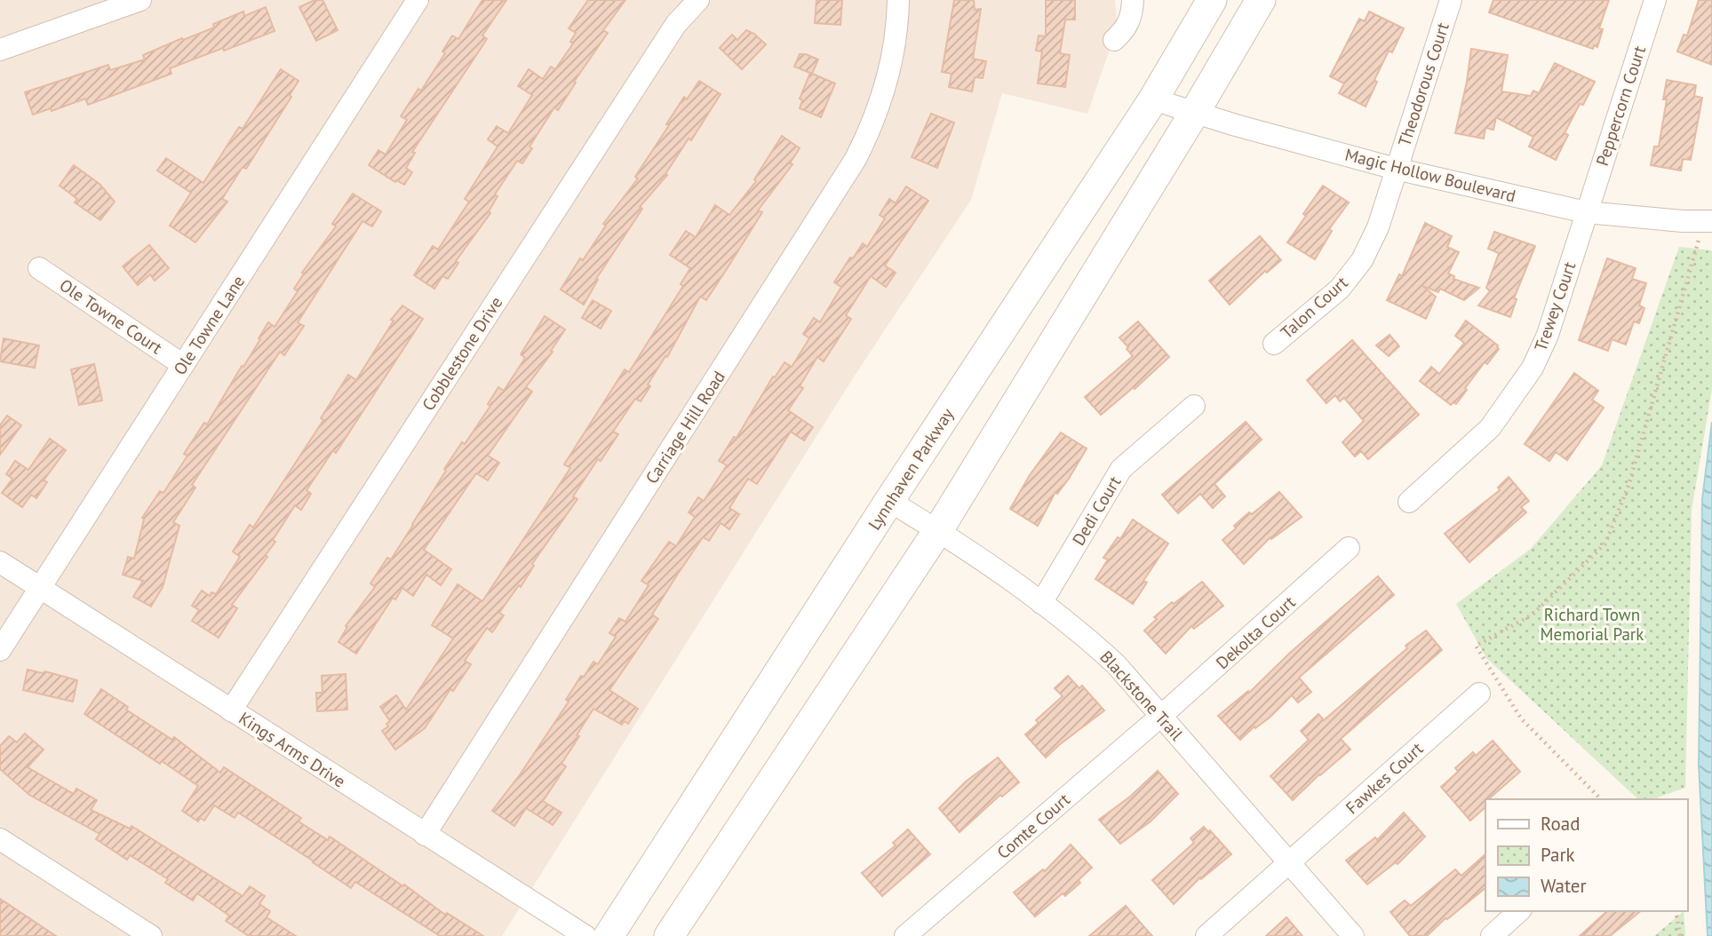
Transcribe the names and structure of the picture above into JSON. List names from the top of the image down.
{
  "streets": {
    "main road": ["Lynnhaven Parkway"],
    "street": [
      "Theodorous Court",
      "Peppercorn Court",
      "Magic Hollow Boulevard",
      "Trewey Court",
      "Talon Court",
      "Ole Towne Court",
      "Ole Towne Lane",
      "Cobblestone Drive",
      "Carriage Hill Road",
      "Dedi Court",
      "Dekolta Court",
      "Blackstone Trail",
      "Kings Arms Drive",
      "Fawkes Court",
      "Comte Court"
    ]
  },
  "crossings": [
    ["Theodorous Court", "Magic Hollow Boulevard"],
    ["Theodorous Court", "Talon Court"],
    ["Peppercorn Court", "Magic Hollow Boulevard"],
    ["Peppercorn Court", "Trewey Court"],
    ["Magic Hollow Boulevard", "Trewey Court"],
    ["Magic Hollow Boulevard", "Talon Court"],
    ["Magic Hollow Boulevard", "Lynnhaven Parkway"],
    ["Ole Towne Court", "Ole Towne Lane"],
    ["Ole Towne Lane", "Kings Arms Drive"],
    ["Cobblestone Drive", "Kings Arms Drive"],
    ["Carriage Hill Road", "Kings Arms Drive"],
    ["Lynnhaven Parkway", "Blackstone Trail"],
    ["Dedi Court", "Blackstone Trail"],
    ["Dekolta Court", "Blackstone Trail"],
    ["Dekolta Court", "Comte Court"],
    ["Blackstone Trail", "Fawkes Court"],
    ["Blackstone Trail", "Comte Court"]
  ],
  "parks": ["Richard Town Memorial Park"],
  "legend": ["Road", "Park", "Water"]
}
